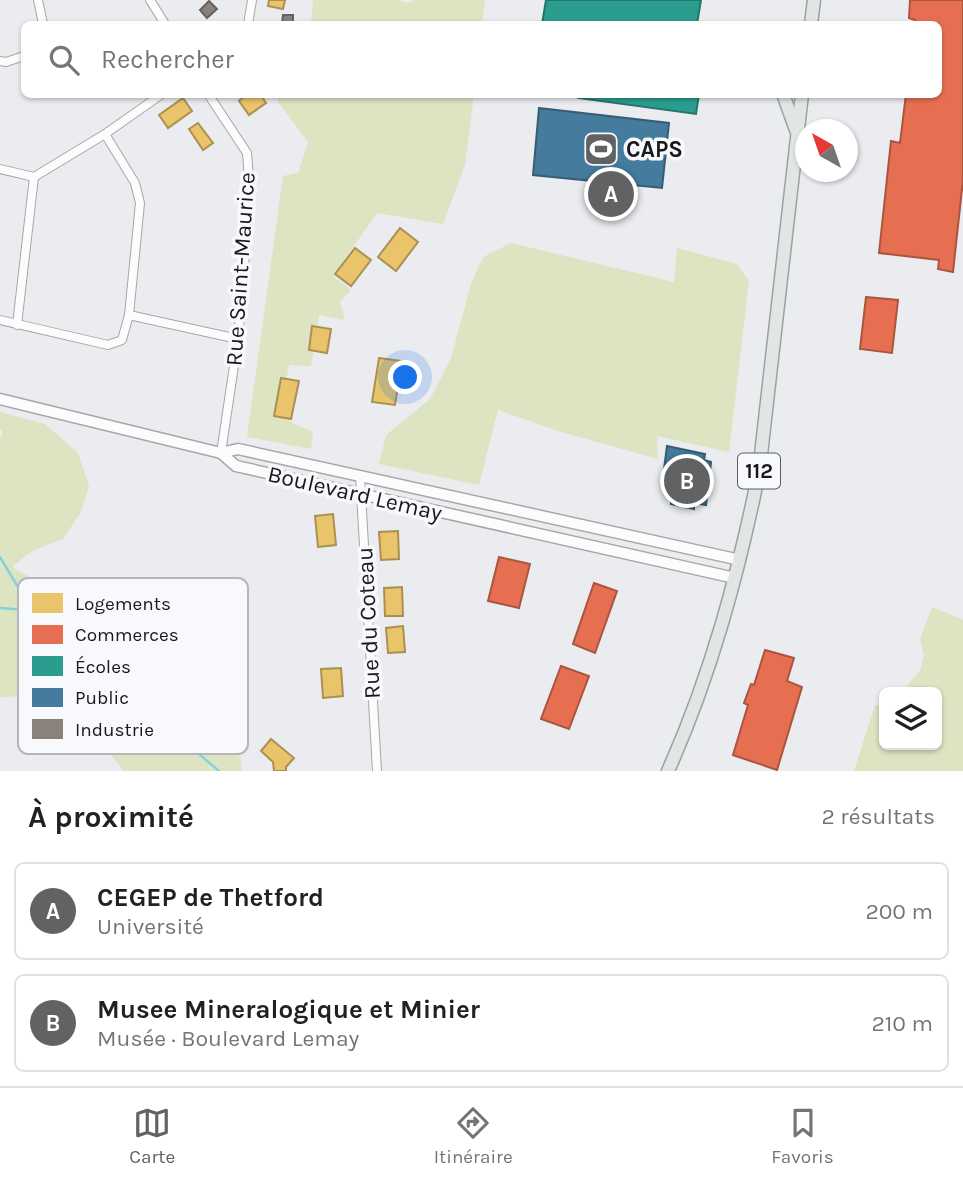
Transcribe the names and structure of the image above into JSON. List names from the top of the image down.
{
  "streets": {
    "main road": ["112"],
    "street": ["Rue Saint-Maurice", "Boulevard Lemay", "Rue du Coteau"]
  },
  "crossings": [
    ["Rue Saint-Maurice", "Boulevard Lemay"],
    ["112", "Boulevard Lemay"],
    ["Boulevard Lemay", "Rue du Coteau"]
  ],
  "places": {
    "sports": ["CAPS"]
  },
  "legend": [
    "Logements",
    "Commerces",
    "Écoles",
    "Public",
    "Industrie"
  ],
  "north": "top left",
  "page": {
    "search": "Rechercher",
    "pins": ["A", "B"],
    "heading": ["À proximité", "2 résultats"],
    "list": [
      {
        "mark": "A",
        "name": "CEGEP de Thetford",
        "note": "Université",
        "value": "200 m"
      },
      {
        "mark": "B",
        "name": "Musee Mineralogique et Minier",
        "note": "Musée · Boulevard Lemay",
        "value": "210 m"
      }
    ],
    "nav": ["Carte", "Itinéraire", "Favoris"]
  }
}
